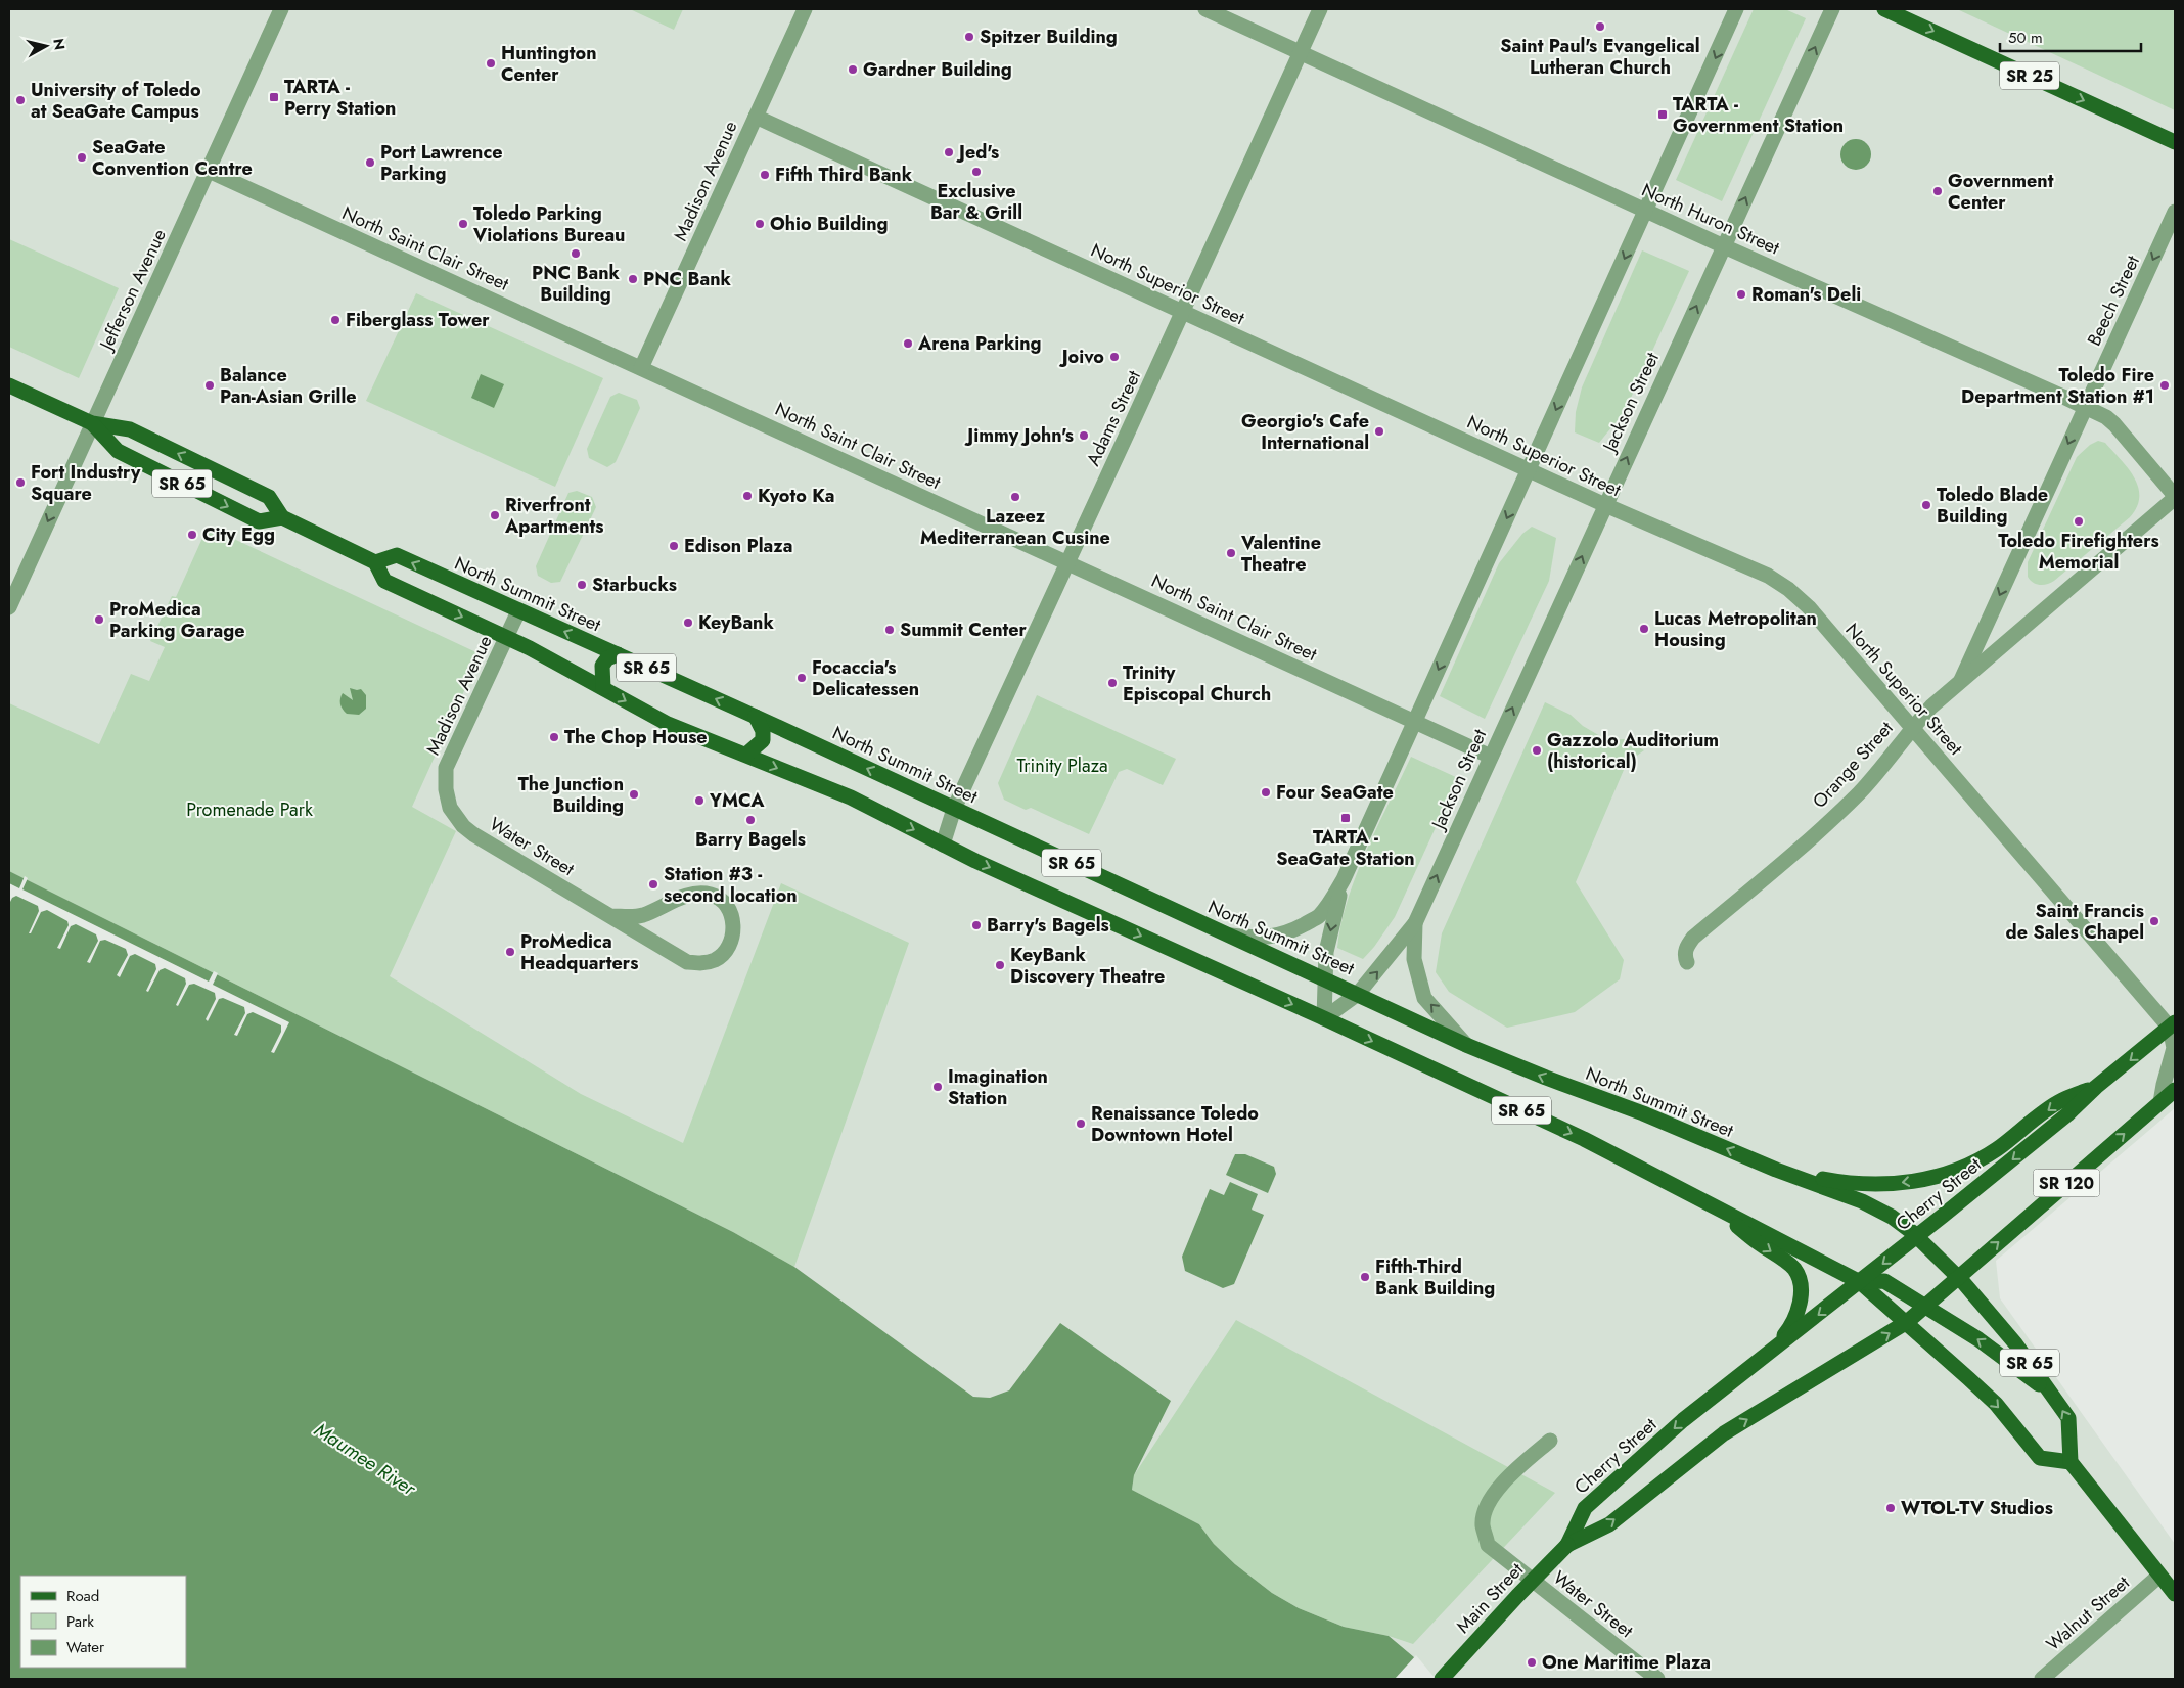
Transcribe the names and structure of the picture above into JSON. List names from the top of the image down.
{
  "streets": {
    "main road": [
      "SR 25",
      "SR 65",
      "North Summit Street",
      "SR 120",
      "Cherry Street",
      "Main Street"
    ],
    "street": [
      "Madison Avenue",
      "North Huron Street",
      "North Saint Clair Street",
      "North Superior Street",
      "Jefferson Avenue",
      "Beech Street",
      "Jackson Street",
      "Adams Street",
      "Orange Street",
      "Water Street",
      "Walnut Street"
    ]
  },
  "crossings": [
    ["Madison Avenue", "North Saint Clair Street"],
    ["Madison Avenue", "North Superior Street"],
    ["Madison Avenue", "SR 65"],
    ["Madison Avenue", "North Summit Street"],
    ["Madison Avenue", "Water Street"],
    ["North Huron Street", "Beech Street"],
    ["North Huron Street", "Jackson Street"],
    ["North Huron Street", "Adams Street"],
    ["North Huron Street", "Orange Street"],
    ["North Saint Clair Street", "Jefferson Avenue"],
    ["North Saint Clair Street", "Jackson Street"],
    ["North Saint Clair Street", "Adams Street"],
    ["North Superior Street", "Jackson Street"],
    ["North Superior Street", "Adams Street"],
    ["North Superior Street", "Orange Street"],
    ["North Superior Street", "Cherry Street"],
    ["Jefferson Avenue", "SR 65"],
    ["Beech Street", "Orange Street"],
    ["Jackson Street", "SR 65"],
    ["Jackson Street", "North Summit Street"],
    ["Adams Street", "SR 65"],
    ["Adams Street", "North Summit Street"],
    ["SR 65", "North Summit Street"],
    ["SR 65", "SR 120"],
    ["SR 65", "Cherry Street"],
    ["North Summit Street", "SR 120"],
    ["North Summit Street", "Cherry Street"],
    ["Cherry Street", "Main Street"]
  ],
  "one_way": ["Beech Street"],
  "water": ["Maumee River"],
  "parks": ["Trinity Plaza", "Promenade Park"],
  "places": {
    "other": [
      "Saint Paul's Evangelical Lutheran Church",
      "Spitzer Building",
      "Huntington Center",
      "Gardner Building",
      "University of Toledo at SeaGate Campus",
      "Jed's",
      "SeaGate Convention Centre",
      "Port Lawrence Parking",
      "Exclusive Bar & Grill",
      "Fifth Third Bank",
      "Government Center",
      "Toledo Parking Violations Bureau",
      "Ohio Building",
      "PNC Bank Building",
      "PNC Bank",
      "Roman's Deli",
      "Fiberglass Tower",
      "Arena Parking",
      "Joivo",
      "Balance Pan-Asian Grille",
      "Toledo Fire Department Station #1",
      "Georgio's Cafe International",
      "Jimmy John's",
      "Fort Industry Square",
      "Kyoto Ka",
      "Lazeez Mediterranean Cusine",
      "Toledo Blade Building",
      "Riverfront Apartments",
      "Toledo Firefighters Memorial",
      "City Egg",
      "Edison Plaza",
      "Valentine Theatre",
      "Starbucks",
      "ProMedica Parking Garage",
      "KeyBank",
      "Lucas Metropolitan Housing",
      "Summit Center",
      "Focaccia's Delicatessen",
      "Trinity Episcopal Church",
      "The Chop House",
      "Gazzolo Auditorium (historical)",
      "Four SeaGate",
      "The Junction Building",
      "YMCA",
      "Barry Bagels",
      "Station #3 - second location",
      "Saint Francis de Sales Chapel",
      "Barry's Bagels",
      "ProMedica Headquarters",
      "KeyBank Discovery Theatre",
      "Imagination Station",
      "Renaissance Toledo Downtown Hotel",
      "Fifth-Third Bank Building",
      "WTOL-TV Studios",
      "One Maritime Plaza"
    ],
    "transit": ["TARTA - Perry Station", "TARTA - Government Station", "TARTA - SeaGate Station"]
  },
  "legend": ["Road", "Park", "Water"],
  "scale_bar": "50 m",
  "north": "right"
}
